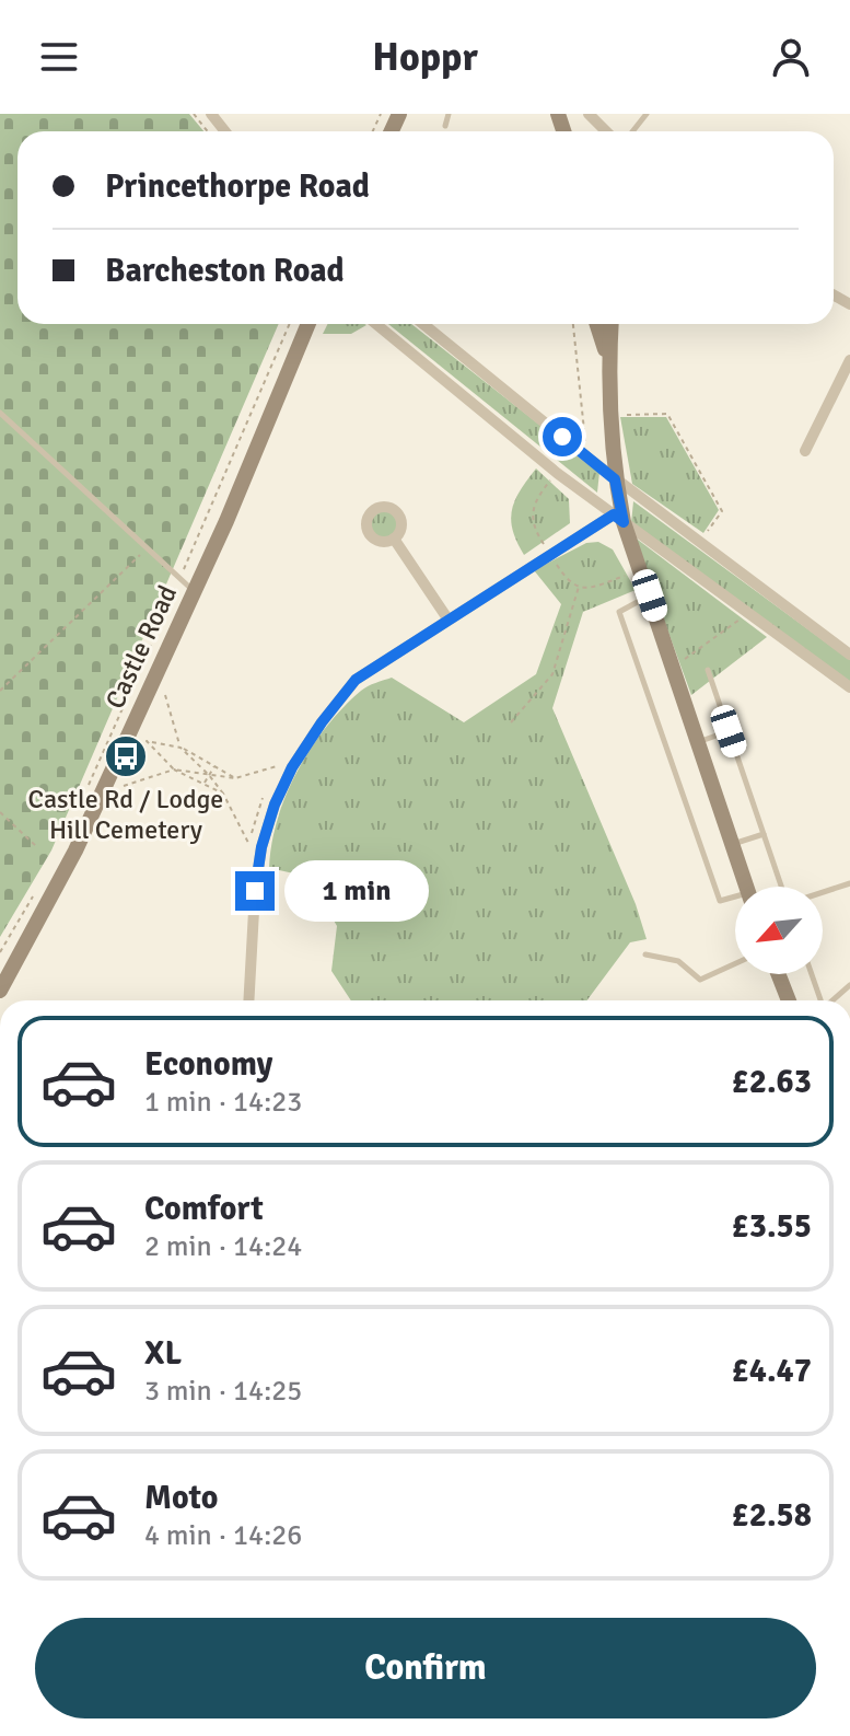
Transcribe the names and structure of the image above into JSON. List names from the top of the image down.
{
  "streets": {
    "street": ["Castle Road"]
  },
  "places": {
    "bus stop": ["Castle Rd / Lodge Hill Cemetery"]
  },
  "north": "bottom left",
  "page": {
    "header": "Hoppr",
    "banner": ["Princethorpe Road", "Barcheston Road"],
    "bubble": "1 min",
    "list": [
      {
        "name": "Economy",
        "note": "1 min · 14:23",
        "value": "£2.63"
      },
      {
        "name": "Comfort",
        "note": "2 min · 14:24",
        "value": "£3.55"
      },
      {
        "name": "XL",
        "note": "3 min · 14:25",
        "value": "£4.47"
      },
      {
        "name": "Moto",
        "note": "4 min · 14:26",
        "value": "£2.58"
      }
    ],
    "buttons": "Confirm"
  }
}
